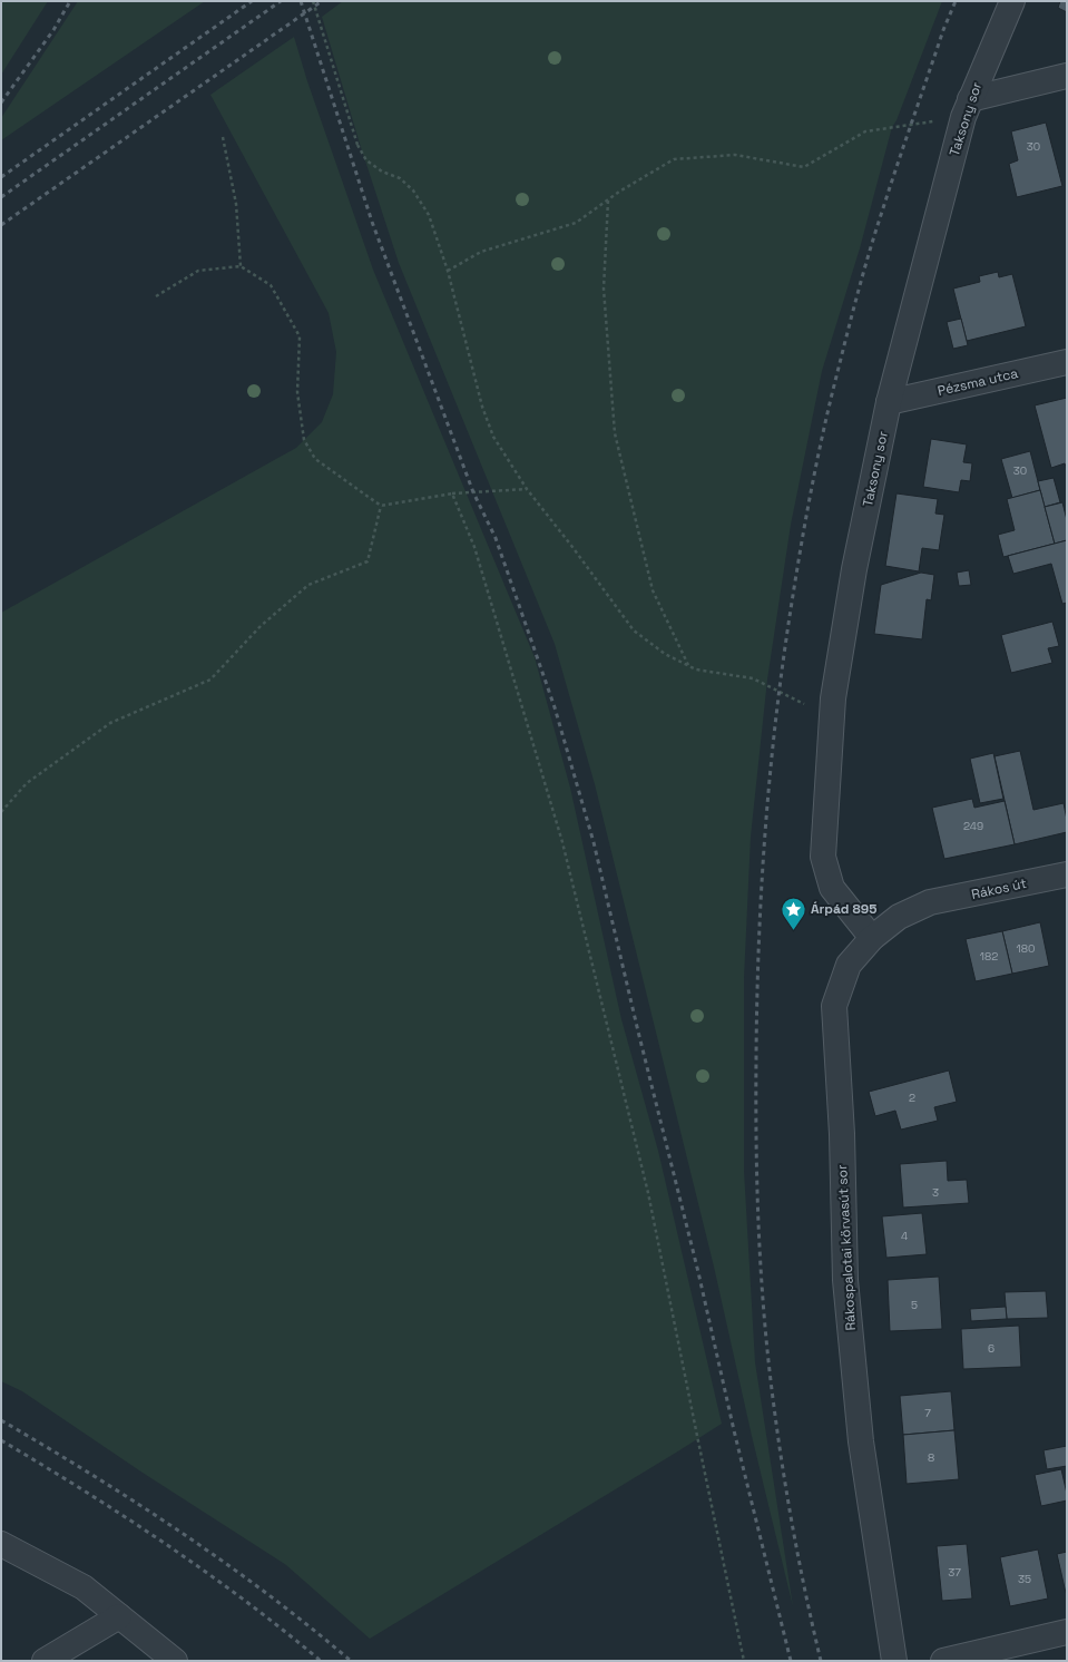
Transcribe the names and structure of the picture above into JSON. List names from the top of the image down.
{
  "streets": {
    "street": [
      "Taksony sor",
      "Pézsma utca",
      "Rákos út",
      "Rákospalotai körvasút sor"
    ]
  },
  "crossings": [
    ["Taksony sor", "Pézsma utca"],
    ["Taksony sor", "Rákospalotai körvasút sor"],
    ["Rákos út", "Rákospalotai körvasút sor"]
  ],
  "places": {
    "place": ["Árpád 895"]
  },
  "house_numbers": [
    "30",
    "30",
    "249",
    "180",
    "182",
    "2",
    "3",
    "4",
    "5",
    "6",
    "7",
    "8",
    "37",
    "35"
  ]
}
